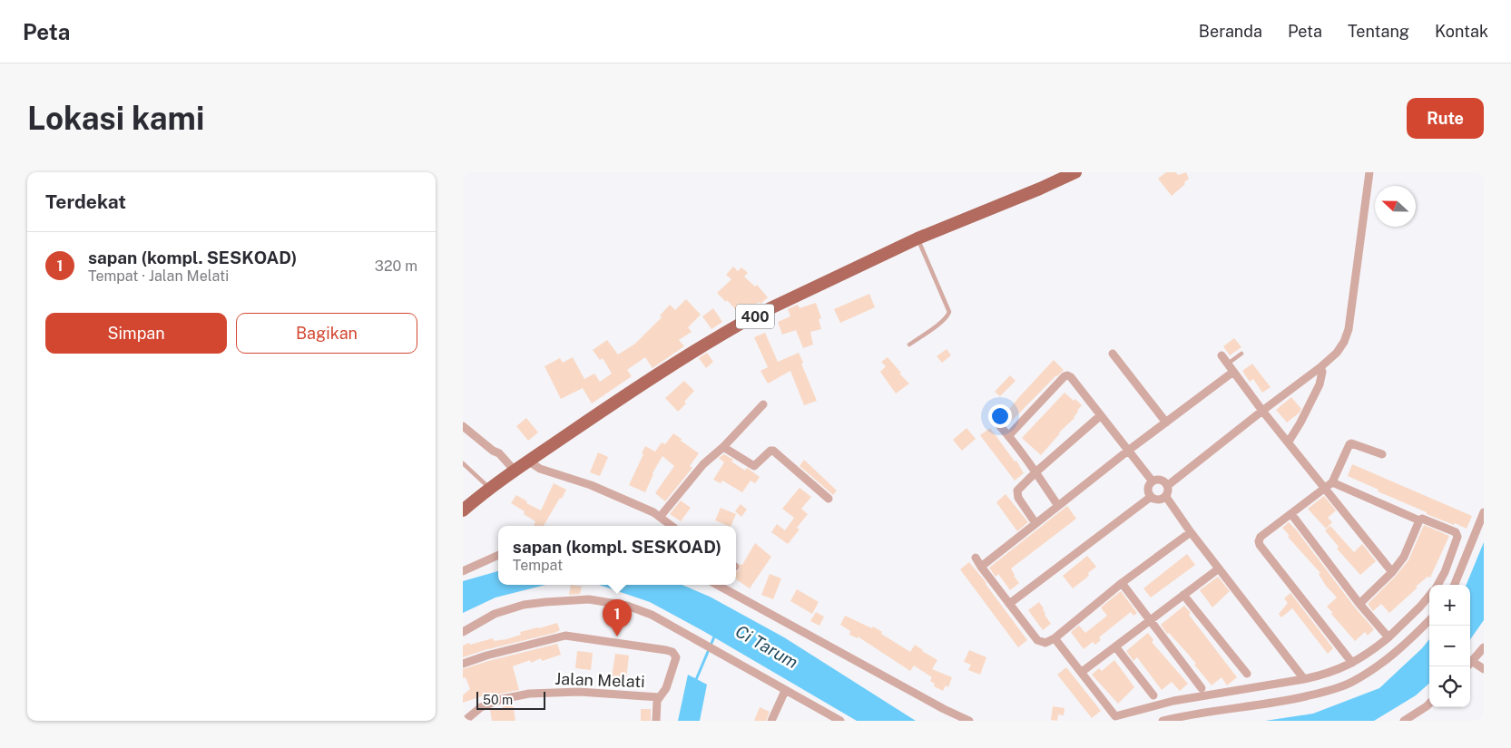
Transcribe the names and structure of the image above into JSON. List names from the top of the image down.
{
  "streets": {
    "main road": ["400"],
    "street": ["Jalan Melati"]
  },
  "water": ["Ci Tarum"],
  "scale_bar": "50 m",
  "north": "left",
  "page": {
    "header": "Peta",
    "nav": [
      "Beranda",
      "Peta",
      "Tentang",
      "Kontak"
    ],
    "buttons": [
      "Rute",
      ["Simpan", "Bagikan"]
    ],
    "title": "Lokasi kami",
    "heading": "Terdekat",
    "list": [
      {
        "mark": "1",
        "name": "sapan (kompl. SESKOAD)",
        "note": "Tempat · Jalan Melati",
        "value": "320 m"
      }
    ],
    "popup": ["sapan (kompl. SESKOAD)", "Tempat"],
    "map_buttons": ["+", "−"],
    "pins": "1",
    "scale": "50 m"
  }
}
